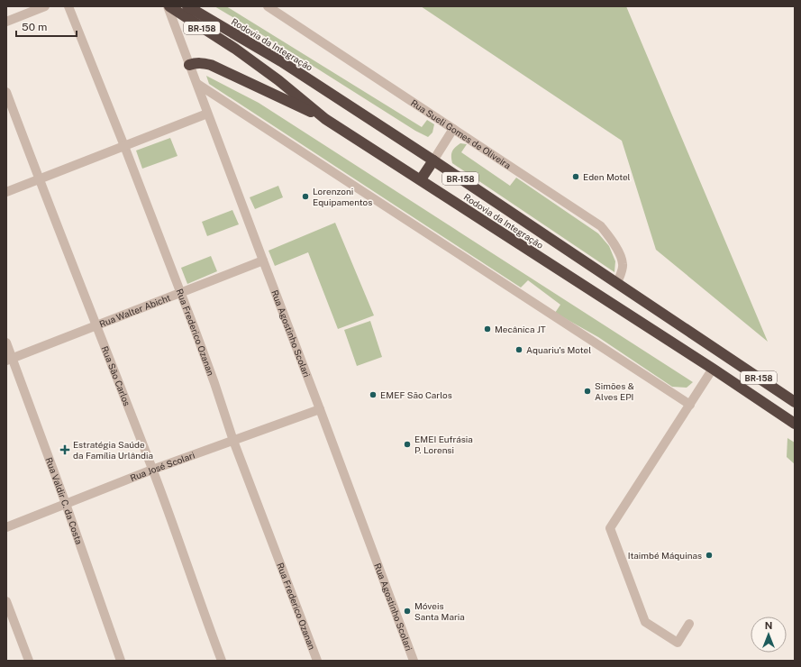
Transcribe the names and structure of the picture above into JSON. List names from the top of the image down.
{
  "streets": {
    "highway": ["BR-158", "Rodovia da Integração"],
    "street": [
      "Rua Sueli Gomes de Oliveira",
      "Rua Walter Abicht",
      "Rua Frederico Ozanan",
      "Rua Agostinho Scolari",
      "Rua São Carlos",
      "Rua José Scolari",
      "Rua Valdir C. da Costa"
    ]
  },
  "crossings": [
    ["Rodovia da Integração", "Rua Sueli Gomes de Oliveira"],
    ["Rodovia da Integração", "Rua Agostinho Scolari"],
    ["Rua Walter Abicht", "Rua Frederico Ozanan"],
    ["Rua Walter Abicht", "Rua Agostinho Scolari"],
    ["Rua Walter Abicht", "Rua São Carlos"],
    ["Rua Walter Abicht", "Rua Valdir C. da Costa"],
    ["Rua Frederico Ozanan", "Rua José Scolari"],
    ["Rua Agostinho Scolari", "Rua José Scolari"],
    ["Rua São Carlos", "Rua José Scolari"],
    ["Rua José Scolari", "Rua Valdir C. da Costa"]
  ],
  "places": {
    "other": [
      "Eden Motel",
      "Lorenzoni Equipamentos",
      "Mecânica JT",
      "Aquariu's Motel",
      "Simões & Alves EPI",
      "EMEF São Carlos",
      "EMEI Eufrásia P. Lorensi",
      "Itaimbé Máquinas",
      "Móveis Santa Maria"
    ],
    "health": ["Estratégia Saúde da Família Urlândia"]
  },
  "scale_bar": "50 m",
  "north": "top"
}
